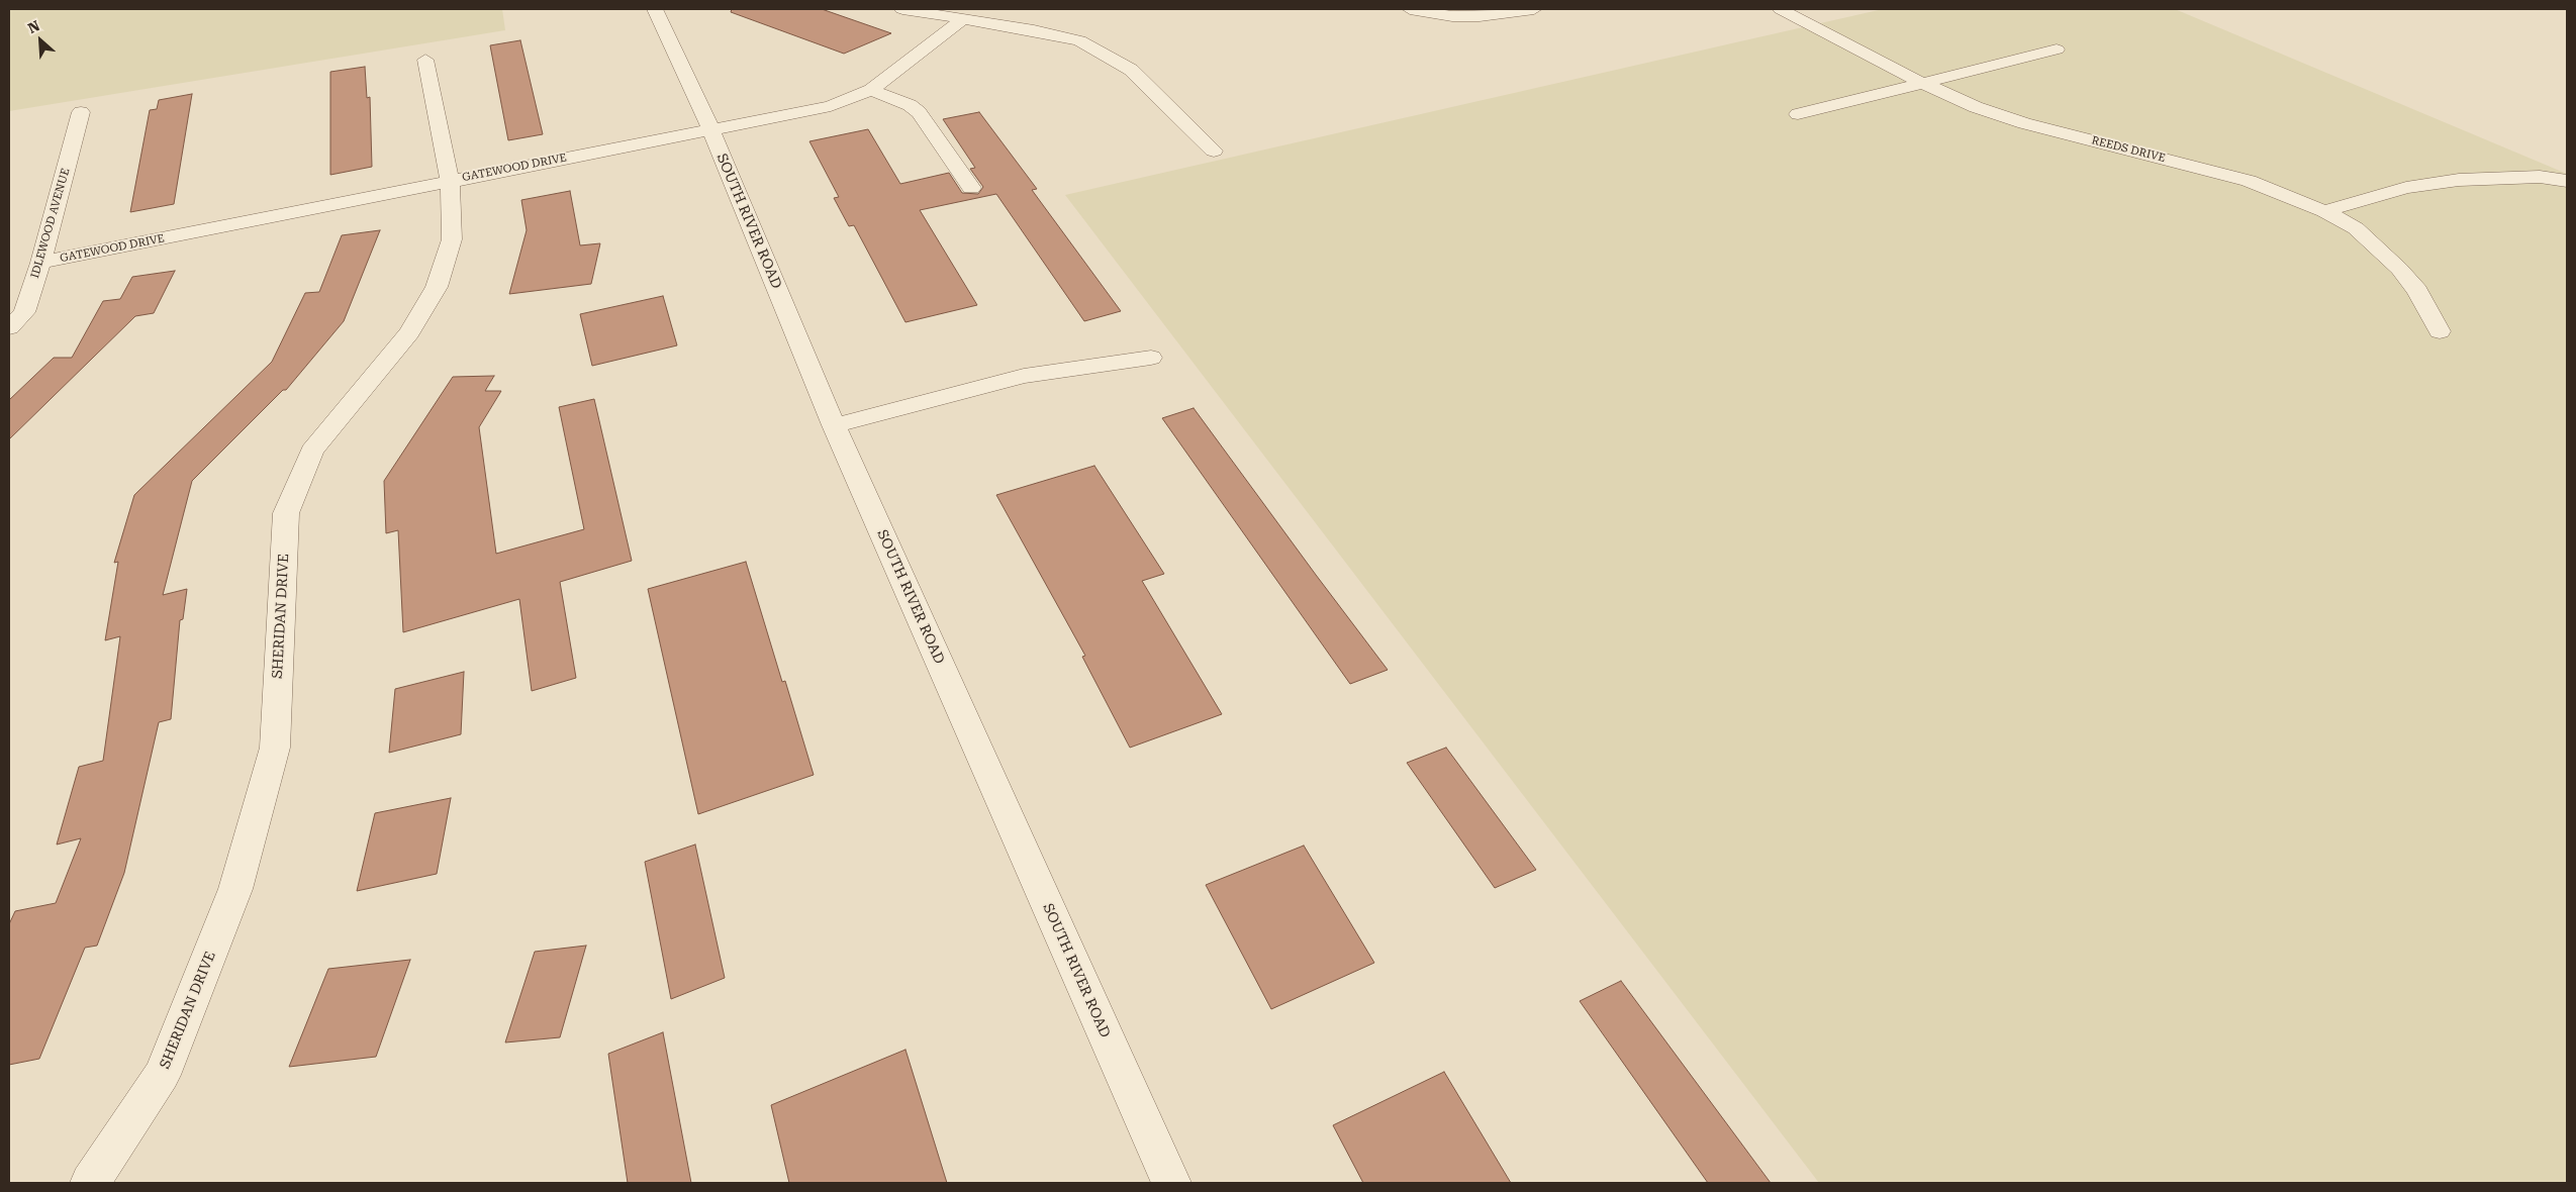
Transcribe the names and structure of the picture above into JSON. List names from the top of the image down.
{
  "streets": {
    "street": [
      "REEDS DRIVE",
      "GATEWOOD DRIVE",
      "SOUTH RIVER ROAD",
      "IDLEWOOD AVENUE",
      "SHERIDAN DRIVE"
    ]
  },
  "crossings": [
    ["GATEWOOD DRIVE", "SOUTH RIVER ROAD"],
    ["GATEWOOD DRIVE", "IDLEWOOD AVENUE"],
    ["GATEWOOD DRIVE", "SHERIDAN DRIVE"]
  ],
  "north": "top left"
}
